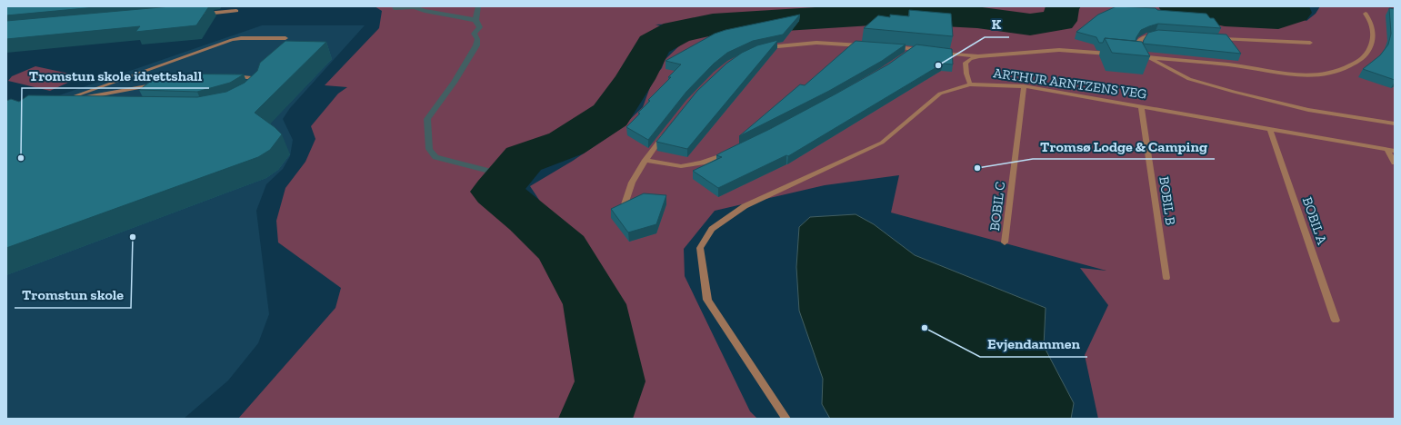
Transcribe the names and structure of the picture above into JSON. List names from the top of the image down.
{
  "streets": {
    "street": [
      "ARTHUR ARNTZENS VEG",
      "BOBIL B",
      "BOBIL C",
      "BOBIL A"
    ]
  },
  "crossings": [
    ["ARTHUR ARNTZENS VEG", "BOBIL B"],
    ["ARTHUR ARNTZENS VEG", "BOBIL C"],
    ["ARTHUR ARNTZENS VEG", "BOBIL A"]
  ],
  "places": [
    "K",
    "Tromstun skole idrettshall",
    "Tromsø Lodge & Camping",
    "Tromstun skole",
    "Evjendammen"
  ]
}
